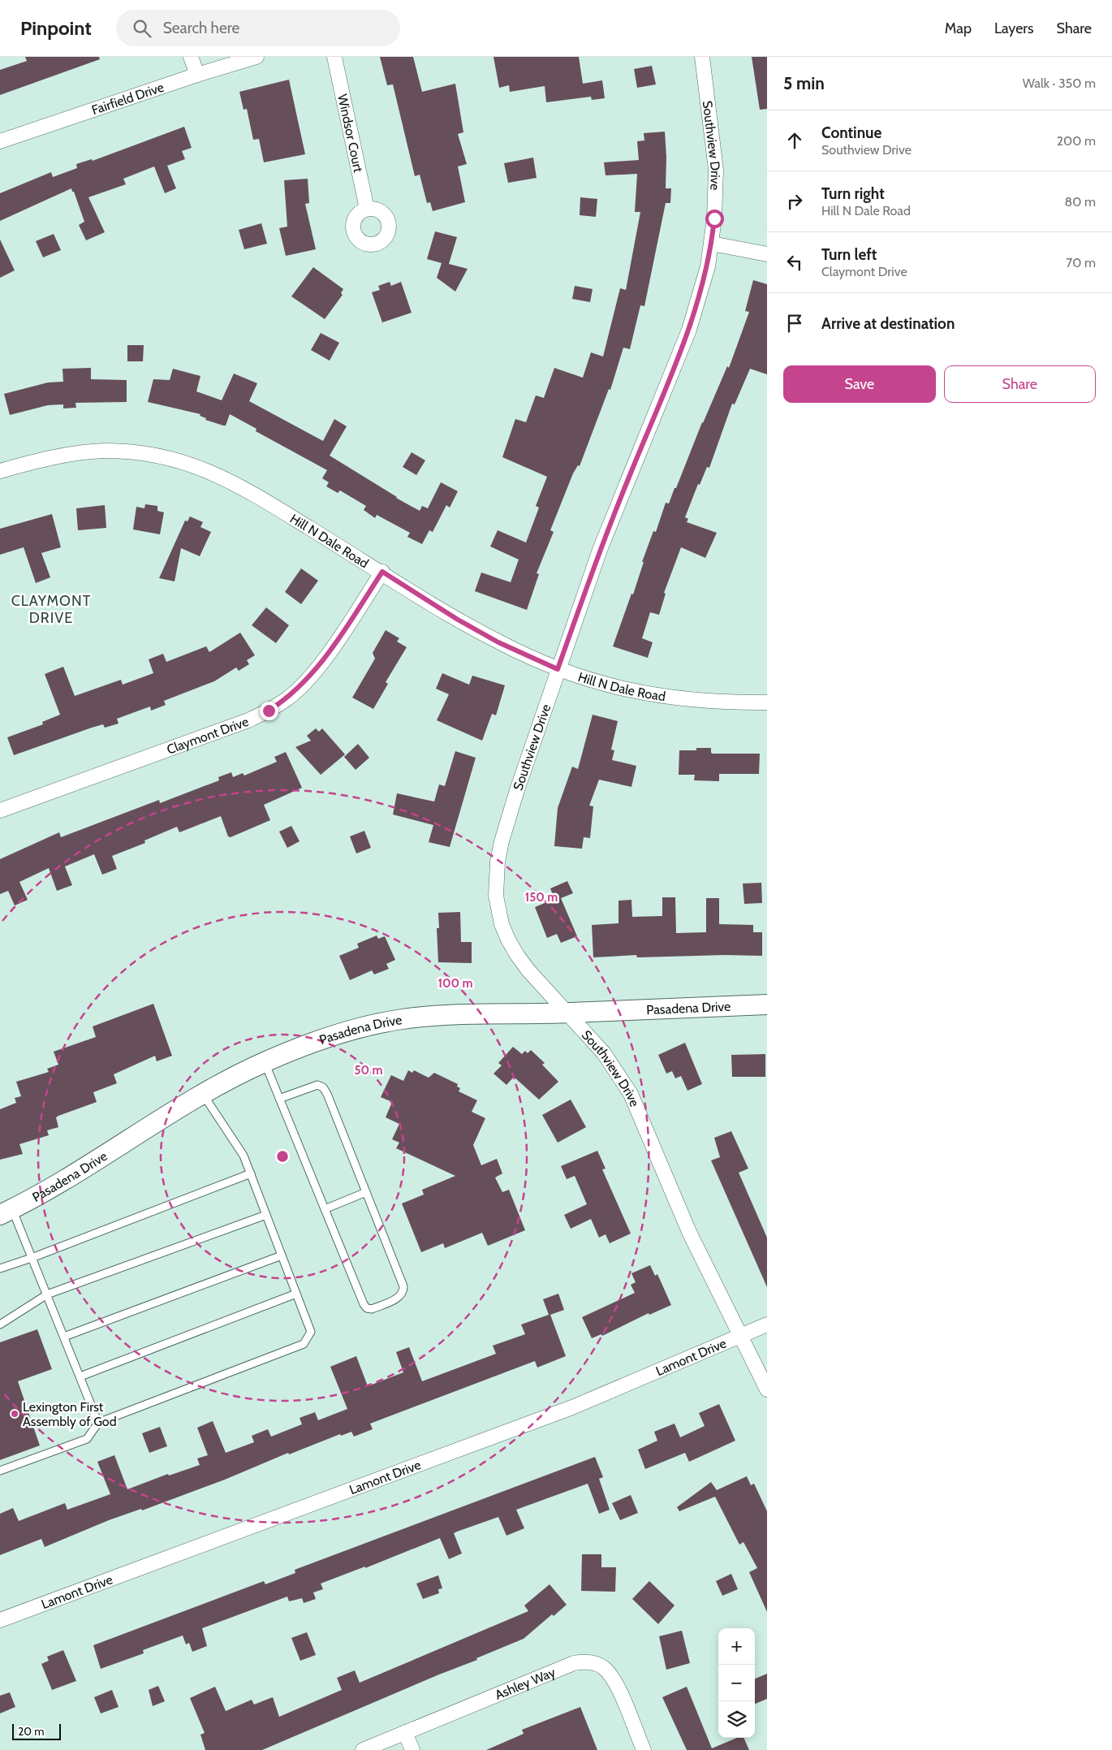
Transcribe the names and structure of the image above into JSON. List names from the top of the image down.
{
  "streets": {
    "street": [
      "Fairfield Drive",
      "Windsor Court",
      "Southview Drive",
      "Hill N Dale Road",
      "Claymont Drive",
      "Pasadena Drive",
      "Lamont Drive",
      "Ashley Way"
    ]
  },
  "crossings": [
    ["Southview Drive", "Hill N Dale Road"],
    ["Southview Drive", "Pasadena Drive"],
    ["Southview Drive", "Lamont Drive"],
    ["Hill N Dale Road", "Claymont Drive"]
  ],
  "districts": ["CLAYMONT DRIVE"],
  "places": ["Lexington First Assembly of God"],
  "scale_bar": "20 m",
  "page": {
    "header": "Pinpoint",
    "search": "Search here",
    "nav": ["Map", "Layers", "Share"],
    "heading": ["5 min", "Walk · 350 m"],
    "list": [
      ["Continue", "Southview Drive", "200 m"],
      ["Turn right", "Hill N Dale Road", "80 m"],
      ["Turn left", "Claymont Drive", "70 m"],
      "Arrive at destination"
    ],
    "buttons": ["Save", "Share"],
    "map_buttons": ["+", "−"],
    "scale": "20 m"
  },
  "rings": ["150 m", "100 m", "50 m"]
}
